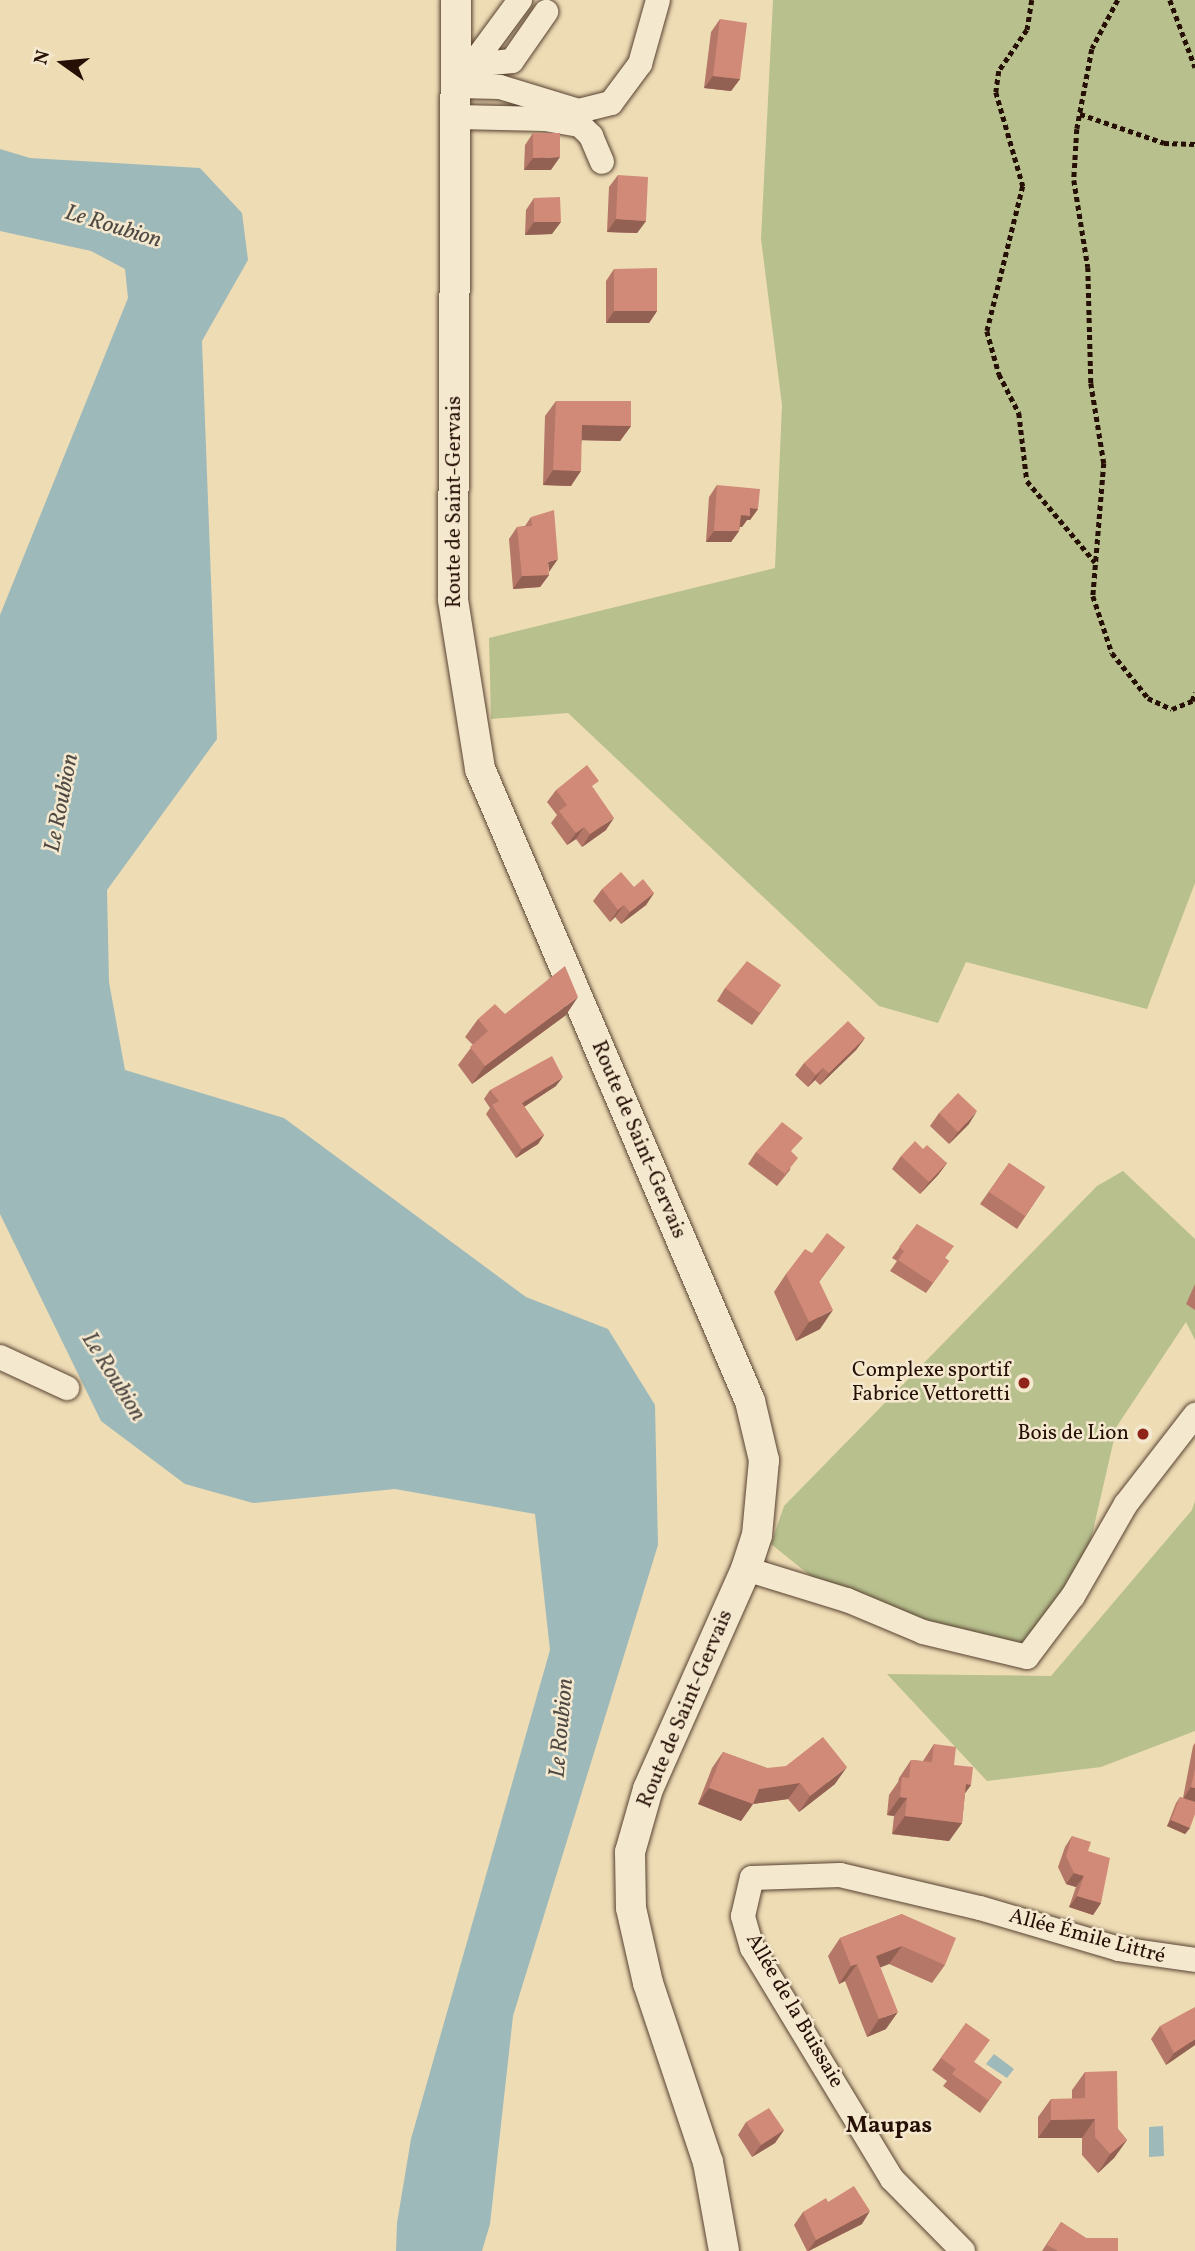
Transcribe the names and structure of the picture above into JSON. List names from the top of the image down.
{
  "streets": {
    "street": ["Route de Saint-Gervais", "Allée Émile Littré", "Allée de la Buissaie"]
  },
  "crossings": [
    ["Allée Émile Littré", "Allée de la Buissaie"]
  ],
  "districts": ["Maupas"],
  "water": ["Le Roubion"],
  "places": ["Complexe sportif Fabrice Vettoretti", "Bois de Lion"],
  "north": "left"
}
